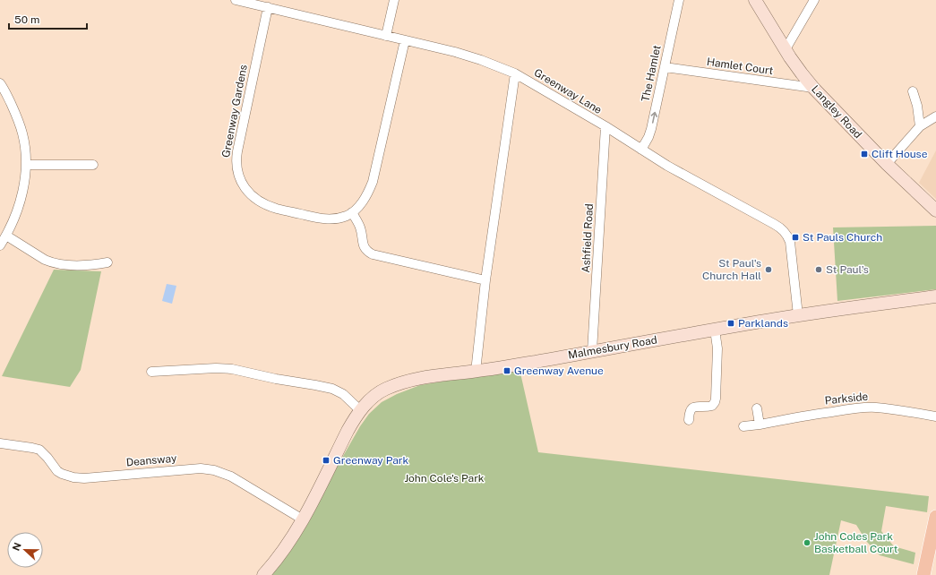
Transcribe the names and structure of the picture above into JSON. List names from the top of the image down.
{
  "streets": {
    "main road": ["Langley Road", "Malmesbury Road"],
    "street": [
      "Hamlet Court",
      "The Hamlet",
      "Greenway Lane",
      "Greenway Gardens",
      "Ashfield Road",
      "Parkside",
      "Deansway"
    ]
  },
  "crossings": [
    ["Hamlet Court", "The Hamlet"],
    ["Hamlet Court", "Langley Road"],
    ["The Hamlet", "Greenway Lane"],
    ["Greenway Lane", "Greenway Gardens"],
    ["Greenway Lane", "Ashfield Road"],
    ["Greenway Lane", "Malmesbury Road"],
    ["Ashfield Road", "Malmesbury Road"],
    ["Malmesbury Road", "Deansway"]
  ],
  "one_way": ["The Hamlet"],
  "parks": ["John Cole's Park"],
  "places": {
    "transit": [
      "Clift House",
      "St Pauls Church",
      "Parklands",
      "Greenway Avenue",
      "Greenway Park"
    ],
    "other": ["St Paul's Church Hall", "St Paul's", "John Coles Park Basketball Court"]
  },
  "scale_bar": "50 m",
  "north": "left"
}
